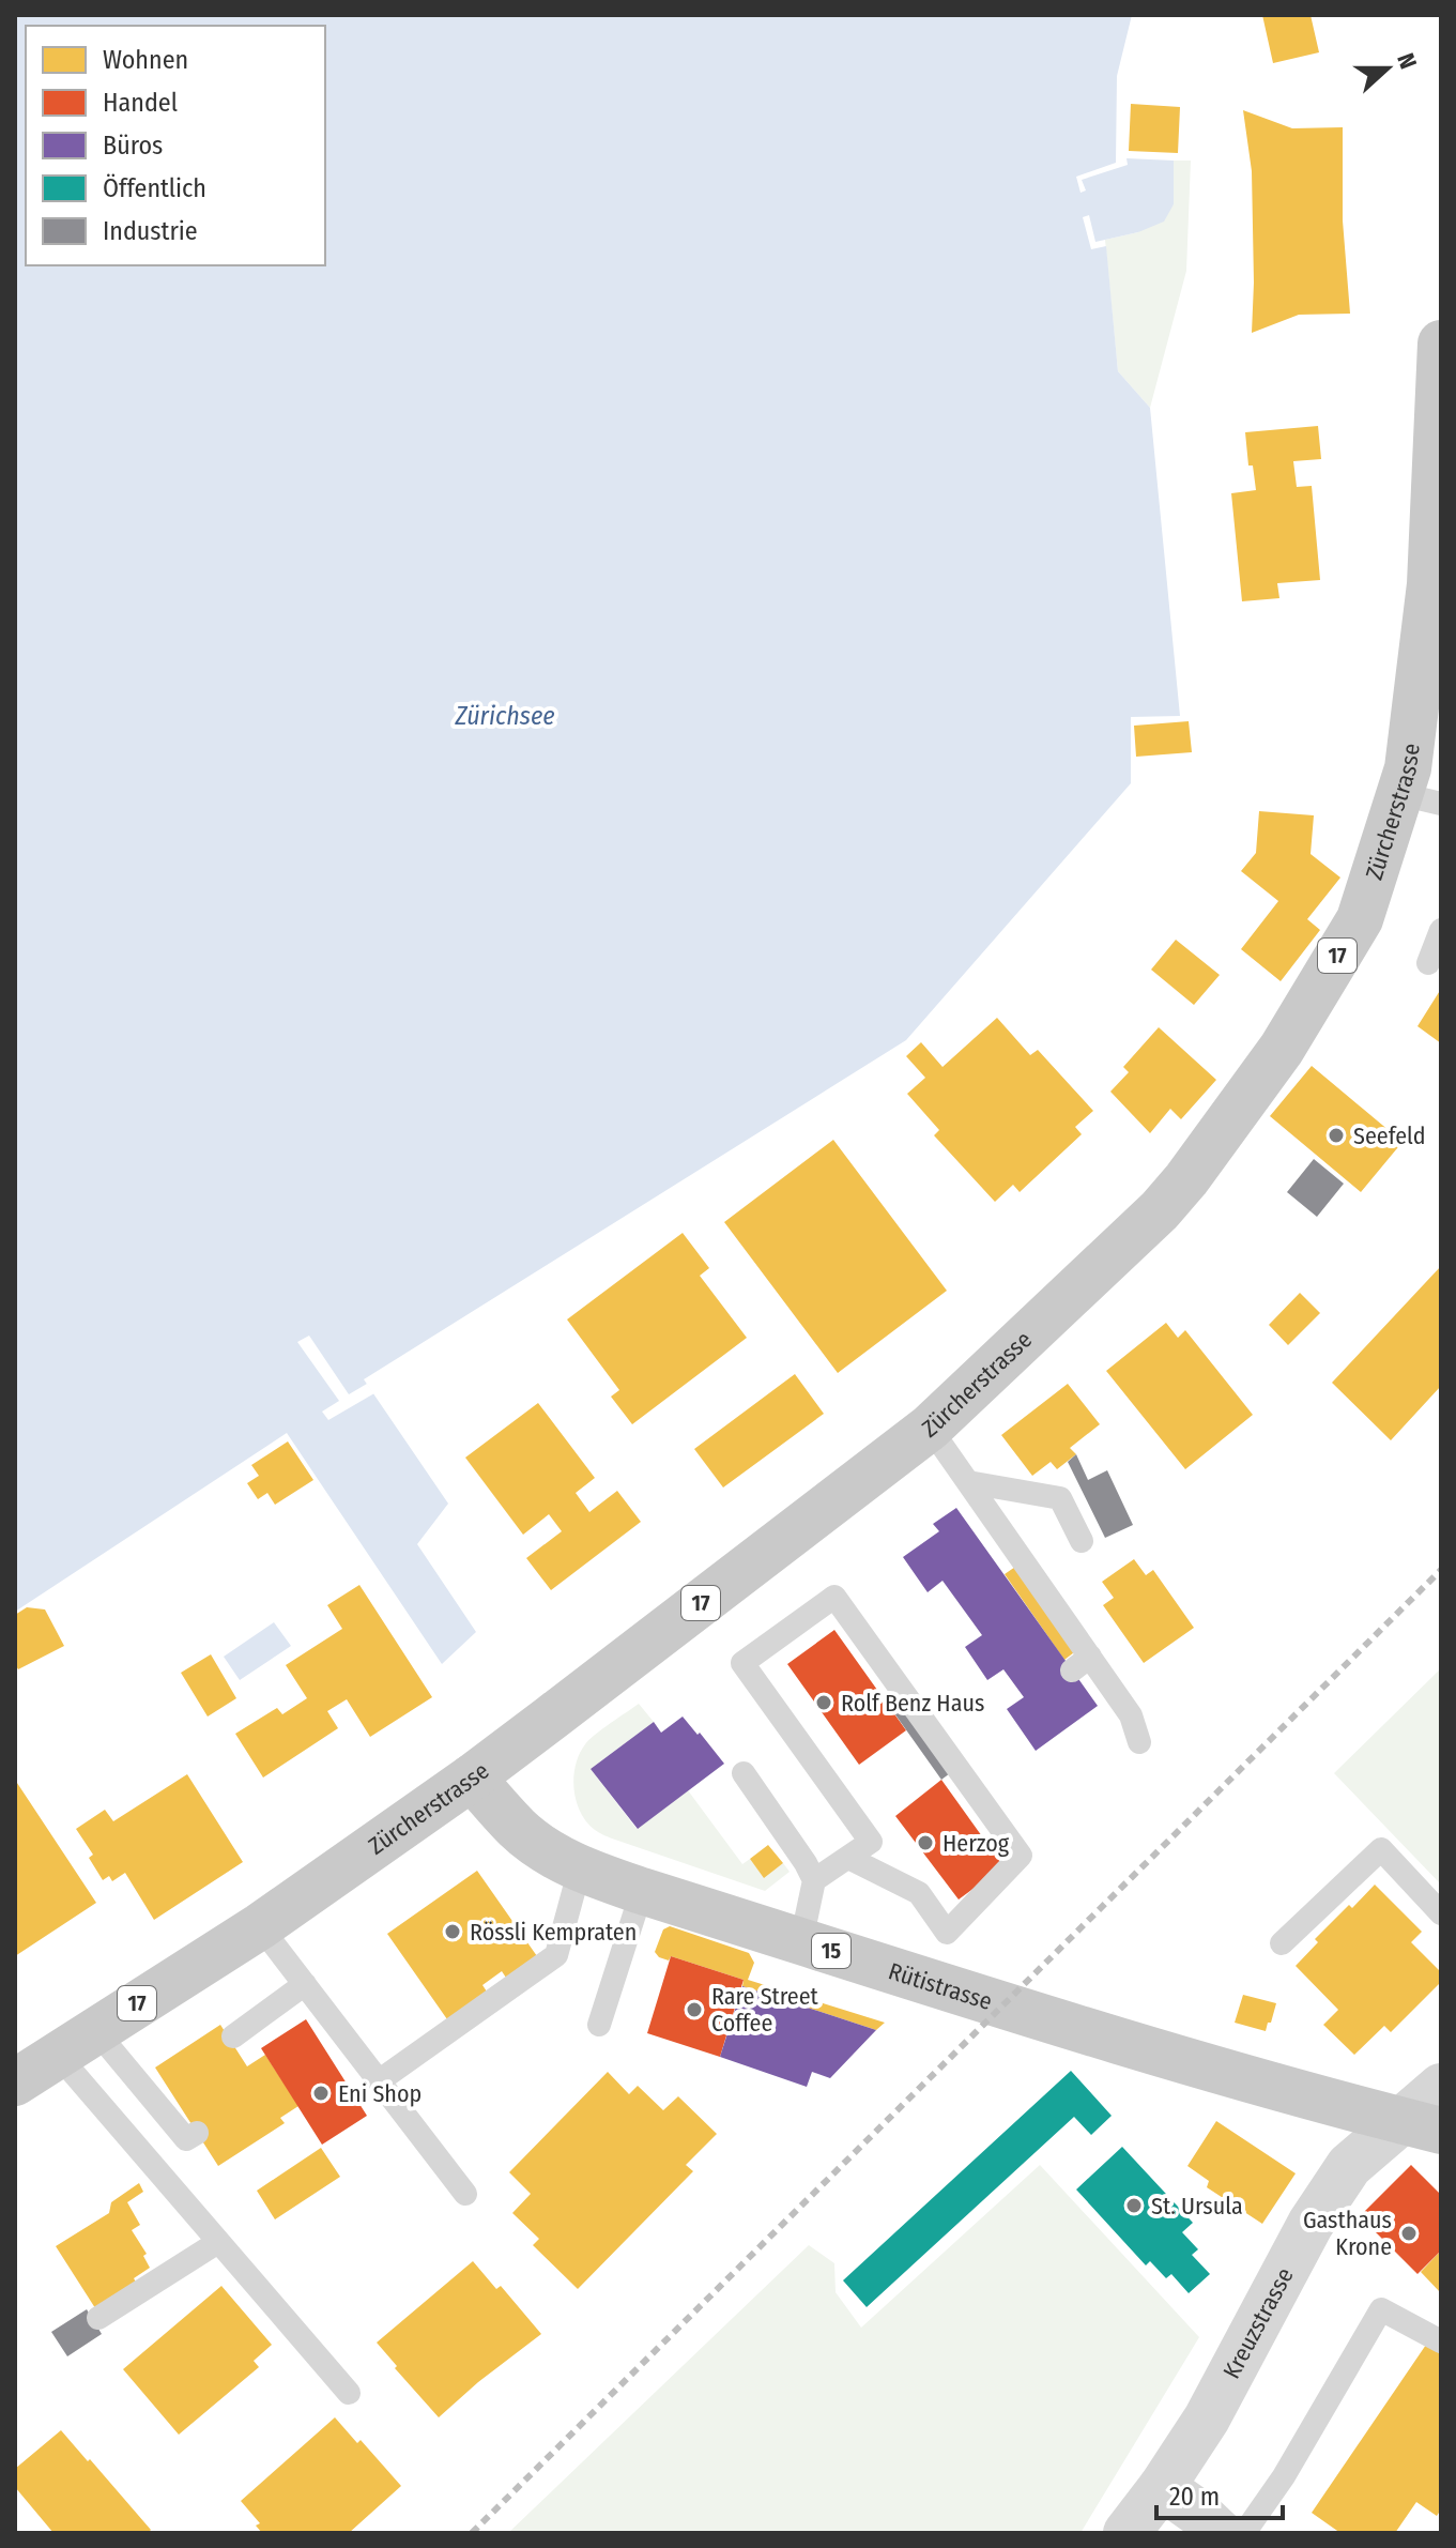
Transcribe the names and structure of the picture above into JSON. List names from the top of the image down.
{
  "streets": {
    "main road": [
      "Zürcherstrasse",
      "17",
      "15",
      "Rütistrasse"
    ],
    "street": ["Kreuzstrasse"]
  },
  "crossings": [
    ["Zürcherstrasse", "Rütistrasse"],
    ["Rütistrasse", "Kreuzstrasse"]
  ],
  "water": ["Zürichsee"],
  "places": [
    "Seefeld",
    "Rolf Benz Haus",
    "Herzog",
    "Rössli Kempraten",
    "Rare Street Coffee",
    "Eni Shop",
    "St. Ursula",
    "Gasthaus Krone"
  ],
  "legend": [
    "Wohnen",
    "Handel",
    "Büros",
    "Öffentlich",
    "Industrie"
  ],
  "scale_bar": "20 m",
  "north": "right"
}
